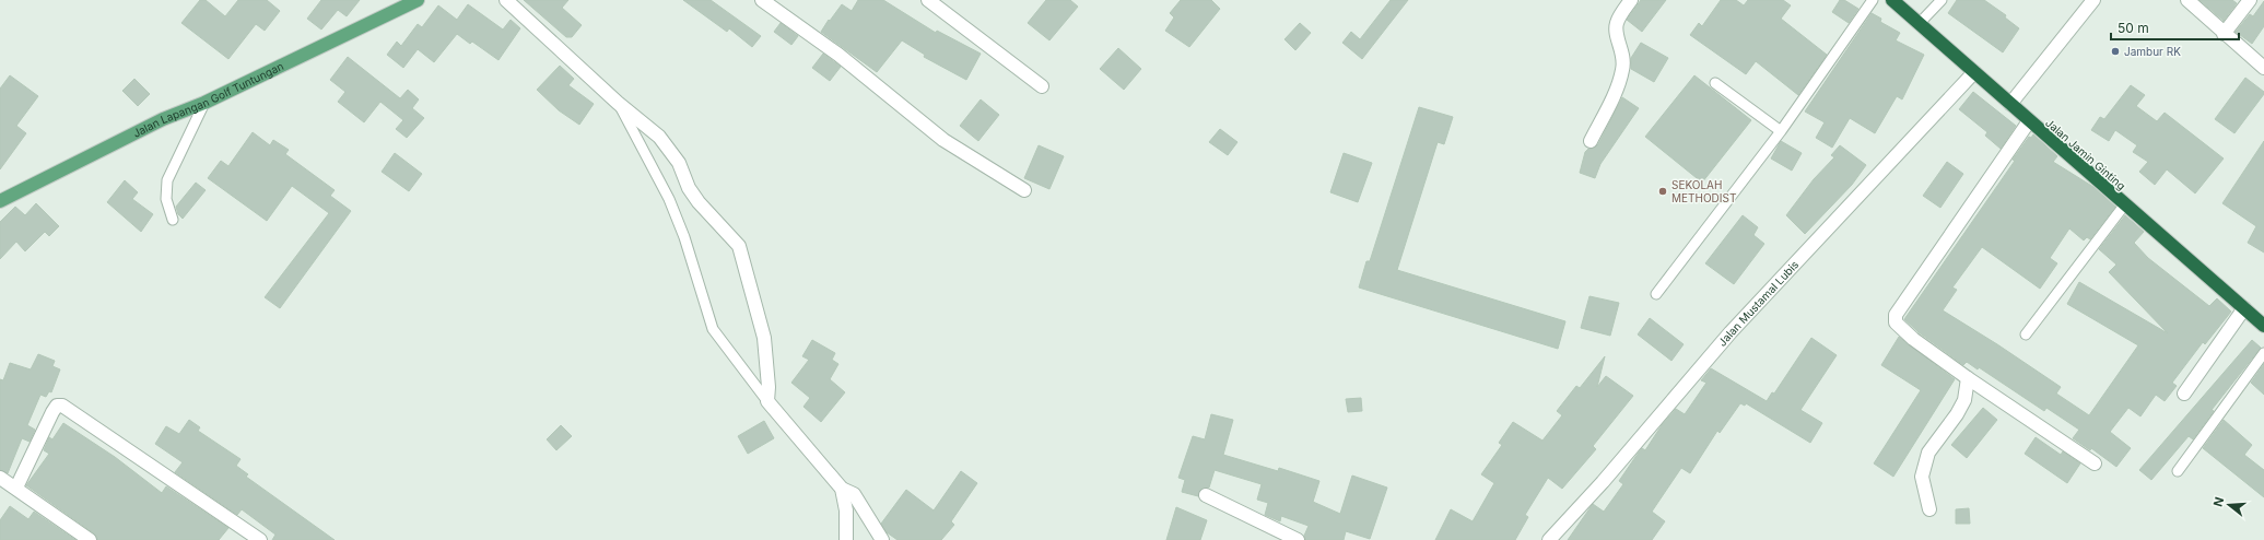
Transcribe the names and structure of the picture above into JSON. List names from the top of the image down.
{
  "streets": {
    "highway": ["Jalan Jamin Ginting"],
    "main road": ["Jalan Lapangan Golf Tuntungan"],
    "street": ["Jalan Mustamal Lubis"]
  },
  "crossings": [
    ["Jalan Jamin Ginting", "Jalan Mustamal Lubis"]
  ],
  "places": ["Jambur RK", "SEKOLAH METHODIST"],
  "scale_bar": "50 m",
  "north": "left"
}
